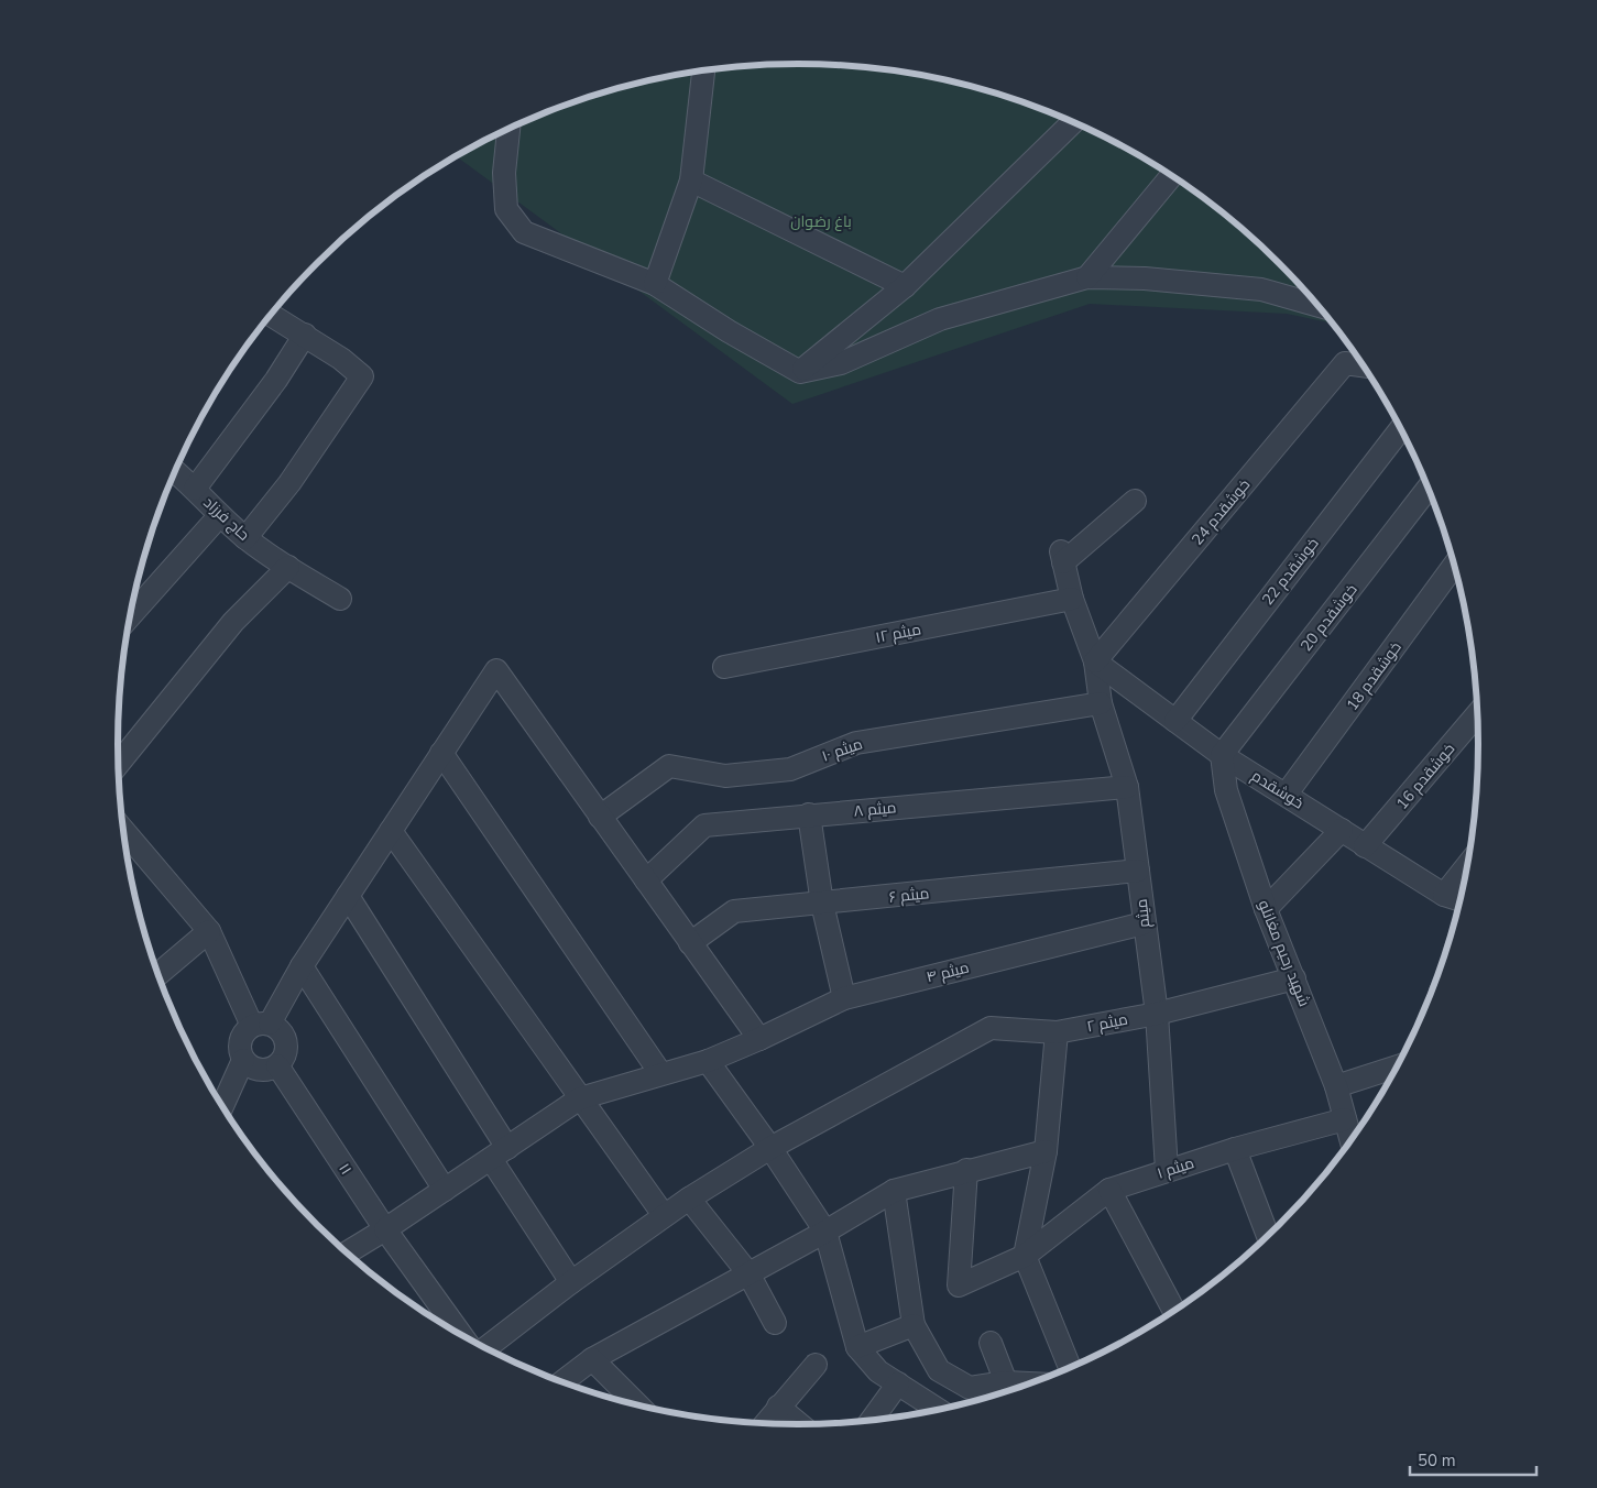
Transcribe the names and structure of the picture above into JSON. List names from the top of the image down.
{
  "streets": {
    "street": [
      "خوشقدم 24",
      "حاج فرزاد",
      "خوشقدم 22",
      "خوشقدم 20",
      "۱۲ میثم",
      "خوشقدم 18",
      "۱۰ میثم",
      "خوشقدم 16",
      "خوشقدم",
      "۸ میثم",
      "۶ میثم",
      "میثم",
      "شهید رحیم مغانلو",
      "۴ میثم",
      "۲ میثم",
      "۱ میثم",
      "۱۱"
    ]
  },
  "crossings": [
    ["خوشقدم 24", "خوشقدم"],
    ["خوشقدم 24", "میثم"],
    ["خوشقدم 22", "خوشقدم"],
    ["خوشقدم 20", "خوشقدم"],
    ["خوشقدم 20", "شهید رحیم مغانلو"],
    ["۱۲ میثم", "میثم"],
    ["خوشقدم 18", "خوشقدم"],
    ["۱۰ میثم", "میثم"],
    ["خوشقدم 16", "خوشقدم"],
    ["خوشقدم", "میثم"],
    ["خوشقدم", "شهید رحیم مغانلو"],
    ["۸ میثم", "میثم"],
    ["۶ میثم", "میثم"],
    ["میثم", "۴ میثم"],
    ["میثم", "۲ میثم"],
    ["میثم", "۱ میثم"],
    ["شهید رحیم مغانلو", "۲ میثم"],
    ["شهید رحیم مغانلو", "۱ میثم"],
    ["۴ میثم", "۱۱"]
  ],
  "parks": ["باغ رضوان"],
  "scale_bar": "50 m"
}
